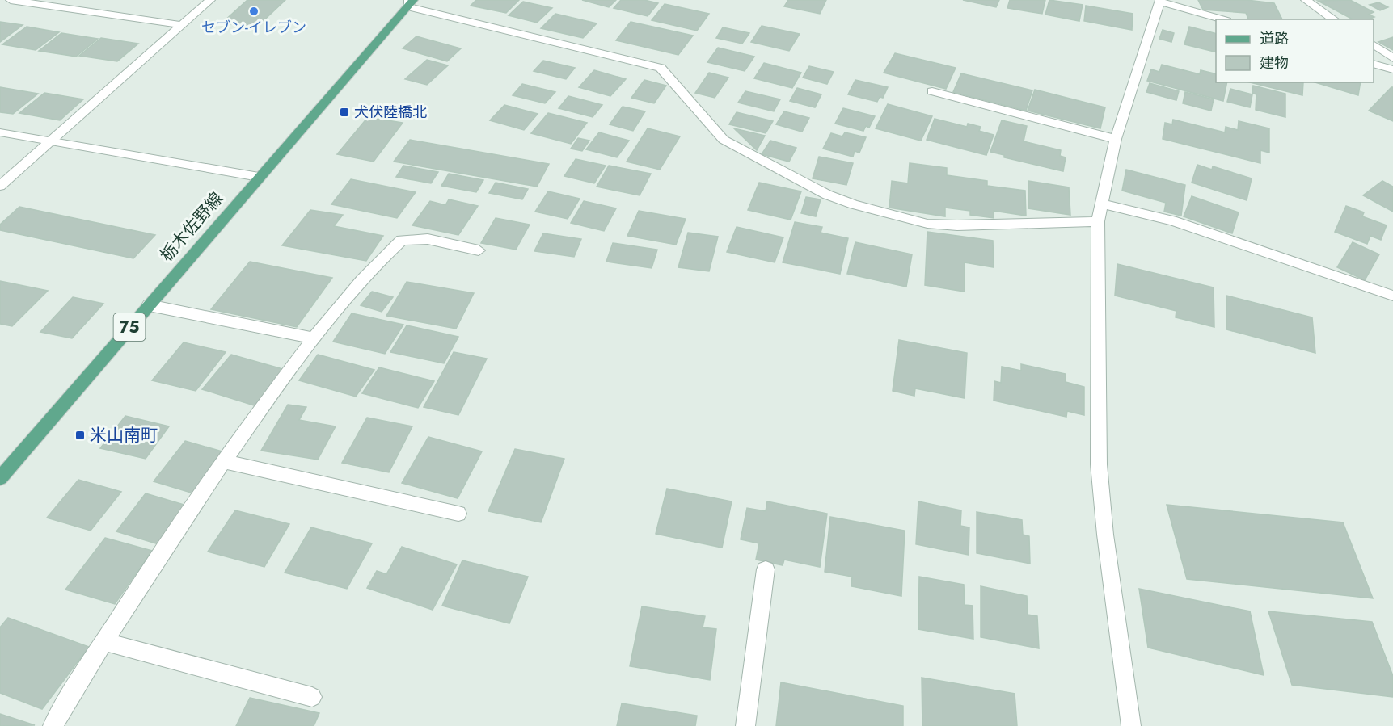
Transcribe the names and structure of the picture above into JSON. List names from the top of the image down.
{
  "streets": {
    "main road": ["栃木佐野線", "75"]
  },
  "places": {
    "other": ["セブン-イレブン"],
    "transit": ["犬伏陸橋北", "米山南町"]
  },
  "legend": ["道路", "建物"]
}
